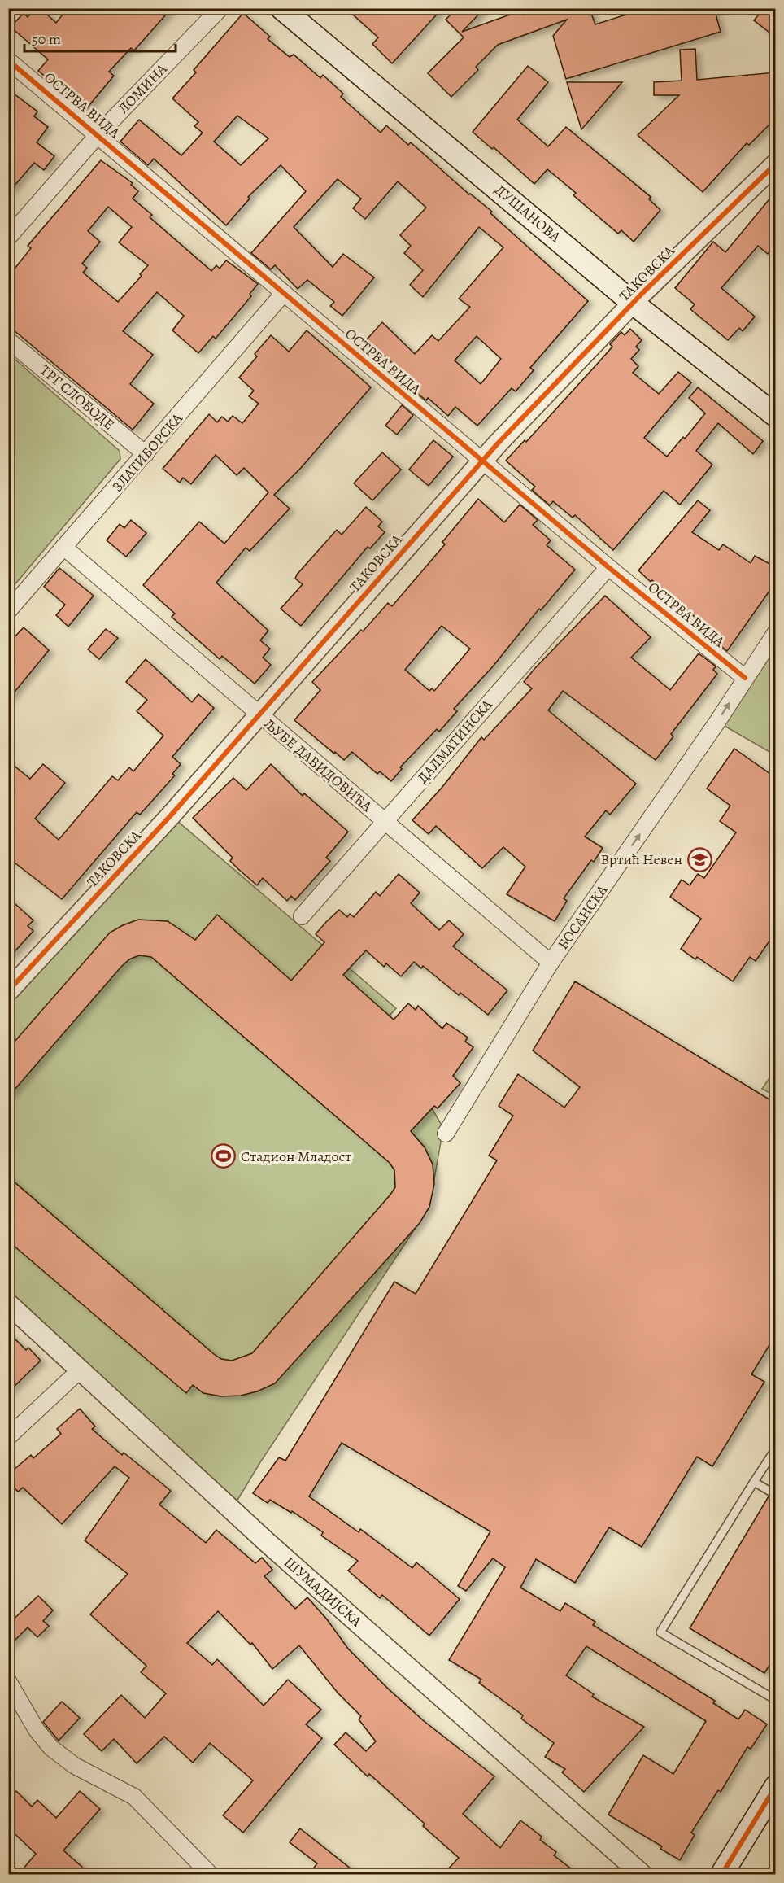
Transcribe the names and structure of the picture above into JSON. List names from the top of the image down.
{
  "streets": {
    "main road": ["ДУШАНОВА"],
    "street": [
      "ЛОМИНА",
      "ОСТРВА ВИДА",
      "ТАКОВСКА",
      "ТРГ СЛОБОДЕ",
      "ЗЛАТИБОРСКА",
      "ДАЛМАТИНСКА",
      "ЉУБЕ ДАВИДОВИЋА",
      "БОСАНСКА",
      "ШУМАДИЈСКА"
    ]
  },
  "crossings": [
    ["ЛОМИНА", "ОСТРВА ВИДА"],
    ["ОСТРВА ВИДА", "ТАКОВСКА"],
    ["ОСТРВА ВИДА", "ЗЛАТИБОРСКА"],
    ["ОСТРВА ВИДА", "ДАЛМАТИНСКА"],
    ["ОСТРВА ВИДА", "БОСАНСКА"],
    ["ДУШАНОВА", "ТАКОВСКА"],
    ["ТАКОВСКА", "ЉУБЕ ДАВИДОВИЋА"],
    ["ТРГ СЛОБОДЕ", "ЗЛАТИБОРСКА"],
    ["ЗЛАТИБОРСКА", "ЉУБЕ ДАВИДОВИЋА"],
    ["ДАЛМАТИНСКА", "ЉУБЕ ДАВИДОВИЋА"],
    ["ЉУБЕ ДАВИДОВИЋА", "БОСАНСКА"]
  ],
  "one_way": ["БОСАНСКА"],
  "places": {
    "school or university": ["Вртић Невен"],
    "sports": ["Стадион Младост"]
  },
  "scale_bar": "50 m"
}
